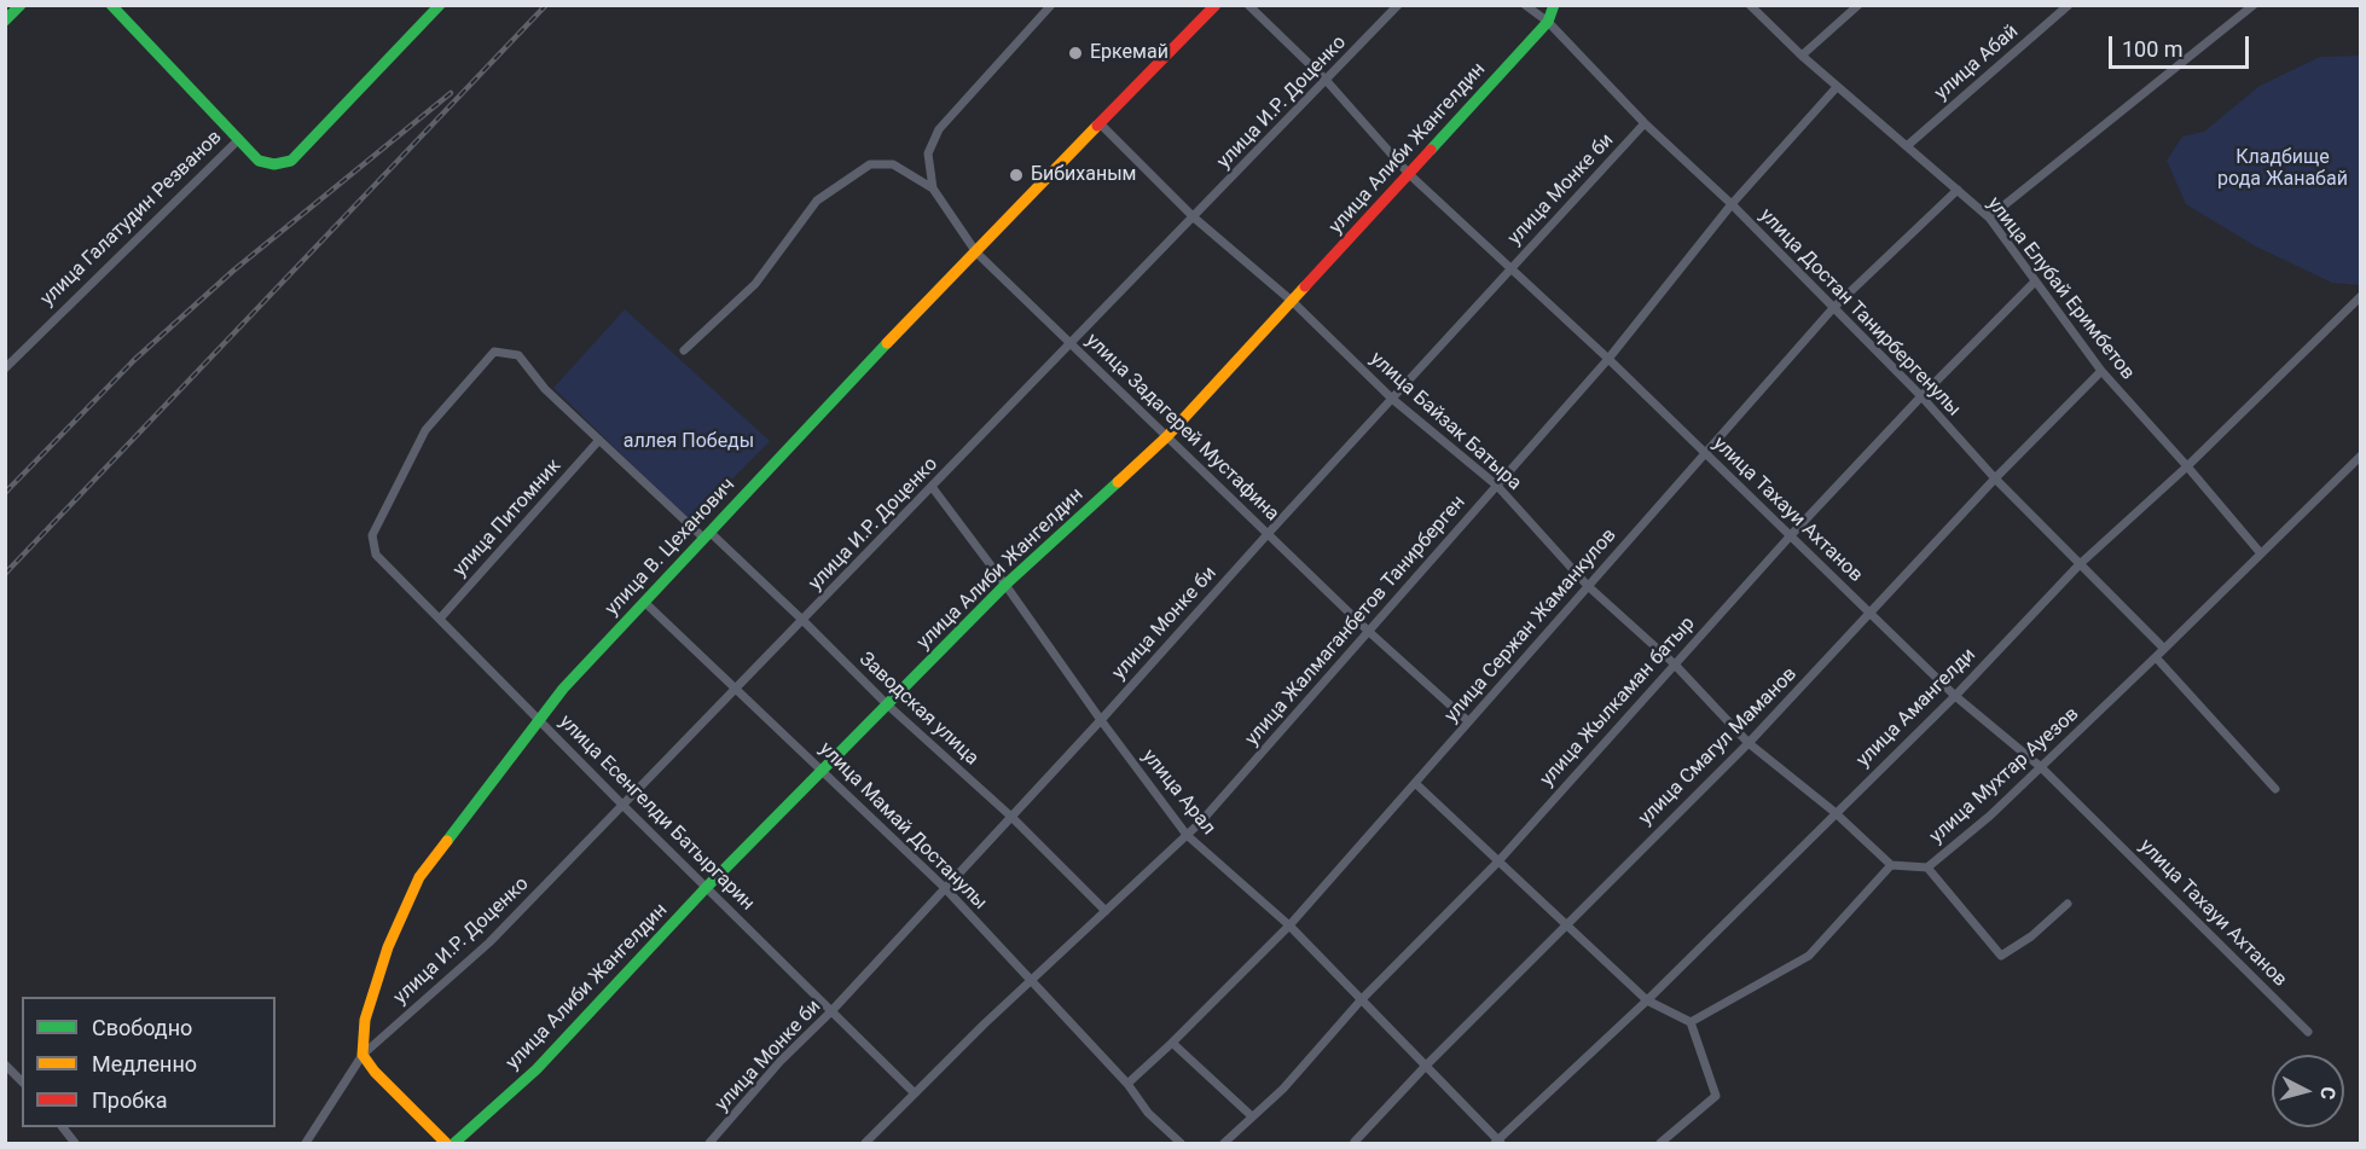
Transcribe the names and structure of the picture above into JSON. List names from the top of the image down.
{
  "streets": {
    "street": [
      "улица Абай",
      "улица И.Р. Доценко",
      "улица Алиби Жангелдин",
      "улица Монке би",
      "улица Галатудин Резванов",
      "улица Елубай Еримбетов",
      "улица Достан Танирбергенулы",
      "улица Байзак Батыра",
      "улица Задагерей Мустафина",
      "улица Тахауи Ахтанов",
      "улица Питомник",
      "улица В. Цеханович",
      "улица Жалмаганбетов Танирберген",
      "улица Сержан Жаманкулов",
      "улица Жылкаман батыр",
      "улица Амангелди",
      "Заводская улица",
      "улица Смагул Маманов",
      "улица Мухтар Ауезов",
      "улица Арал",
      "улица Есенгелди Батыргарин",
      "улица Мамай Достанулы"
    ]
  },
  "crossings": [
    ["улица Абай", "улица Елубай Еримбетов"],
    ["улица И.Р. Доценко", "улица Байзак Батыра"],
    ["улица И.Р. Доценко", "улица Задагерей Мустафина"],
    ["улица И.Р. Доценко", "улица Тахауи Ахтанов"],
    ["улица И.Р. Доценко", "улица В. Цеханович"],
    ["улица И.Р. Доценко", "Заводская улица"],
    ["улица И.Р. Доценко", "улица Арал"],
    ["улица И.Р. Доценко", "улица Есенгелди Батыргарин"],
    ["улица И.Р. Доценко", "улица Мамай Достанулы"],
    ["улица Алиби Жангелдин", "улица Достан Танирбергенулы"],
    ["улица Алиби Жангелдин", "улица Байзак Батыра"],
    ["улица Алиби Жангелдин", "улица Задагерей Мустафина"],
    ["улица Алиби Жангелдин", "улица Тахауи Ахтанов"],
    ["улица Алиби Жангелдин", "Заводская улица"],
    ["улица Алиби Жангелдин", "улица Арал"],
    ["улица Алиби Жангелдин", "улица Есенгелди Батыргарин"],
    ["улица Алиби Жангелдин", "улица Мамай Достанулы"],
    ["улица Монке би", "улица Достан Танирбергенулы"],
    ["улица Монке би", "улица Байзак Батыра"],
    ["улица Монке би", "улица Задагерей Мустафина"],
    ["улица Монке би", "улица Тахауи Ахтанов"],
    ["улица Монке би", "Заводская улица"],
    ["улица Монке би", "улица Арал"],
    ["улица Монке би", "улица Есенгелди Батыргарин"],
    ["улица Монке би", "улица Мамай Достанулы"],
    ["улица Елубай Еримбетов", "улица Жалмаганбетов Танирберген"],
    ["улица Елубай Еримбетов", "улица Сержан Жаманкулов"],
    ["улица Елубай Еримбетов", "улица Жылкаман батыр"],
    ["улица Елубай Еримбетов", "улица Амангелди"],
    ["улица Елубай Еримбетов", "улица Смагул Маманов"],
    ["улица Елубай Еримбетов", "улица Мухтар Ауезов"],
    ["улица Достан Танирбергенулы", "улица Жалмаганбетов Танирберген"],
    ["улица Достан Танирбергенулы", "улица Сержан Жаманкулов"],
    ["улица Достан Танирбергенулы", "улица Жылкаман батыр"],
    ["улица Достан Танирбергенулы", "улица Амангелди"],
    ["улица Достан Танирбергенулы", "улица Смагул Маманов"],
    ["улица Достан Танирбергенулы", "улица Мухтар Ауезов"],
    ["улица Байзак Батыра", "улица В. Цеханович"],
    ["улица Байзак Батыра", "улица Жалмаганбетов Танирберген"],
    ["улица Байзак Батыра", "улица Сержан Жаманкулов"],
    ["улица Байзак Батыра", "улица Жылкаман батыр"],
    ["улица Байзак Батыра", "улица Амангелди"],
    ["улица Байзак Батыра", "улица Смагул Маманов"],
    ["улица Байзак Батыра", "улица Мухтар Ауезов"],
    ["улица Задагерей Мустафина", "улица В. Цеханович"],
    ["улица Задагерей Мустафина", "улица Жалмаганбетов Танирберген"],
    ["улица Задагерей Мустафина", "улица Сержан Жаманкулов"],
    ["улица Тахауи Ахтанов", "улица Жалмаганбетов Танирберген"],
    ["улица Тахауи Ахтанов", "улица Сержан Жаманкулов"],
    ["улица Тахауи Ахтанов", "улица Жылкаман батыр"],
    ["улица Тахауи Ахтанов", "улица Амангелди"],
    ["улица Тахауи Ахтанов", "улица Смагул Маманов"],
    ["улица Тахауи Ахтанов", "улица Мухтар Ауезов"],
    ["улица Питомник", "Заводская улица"],
    ["улица Питомник", "улица Есенгелди Батыргарин"],
    ["улица В. Цеханович", "Заводская улица"],
    ["улица В. Цеханович", "улица Есенгелди Батыргарин"],
    ["улица В. Цеханович", "улица Мамай Достанулы"],
    ["улица Жалмаганбетов Танирберген", "Заводская улица"],
    ["улица Жалмаганбетов Танирберген", "улица Арал"],
    ["улица Жалмаганбетов Танирберген", "улица Есенгелди Батыргарин"],
    ["улица Жалмаганбетов Танирберген", "улица Мамай Достанулы"],
    ["улица Сержан Жаманкулов", "улица Арал"],
    ["улица Сержан Жаманкулов", "улица Мамай Достанулы"],
    ["улица Жылкаман батыр", "улица Арал"],
    ["улица Амангелди", "улица Арал"],
    ["Заводская улица", "улица Есенгелди Батыргарин"],
    ["улица Смагул Маманов", "улица Арал"]
  ],
  "parks": ["Кладбище рода Жанабай", "аллея Победы"],
  "places": ["Еркемай", "Бибиханым"],
  "legend": ["Свободно", "Медленно", "Пробка"],
  "scale_bar": "100 m",
  "north": "right"
}
